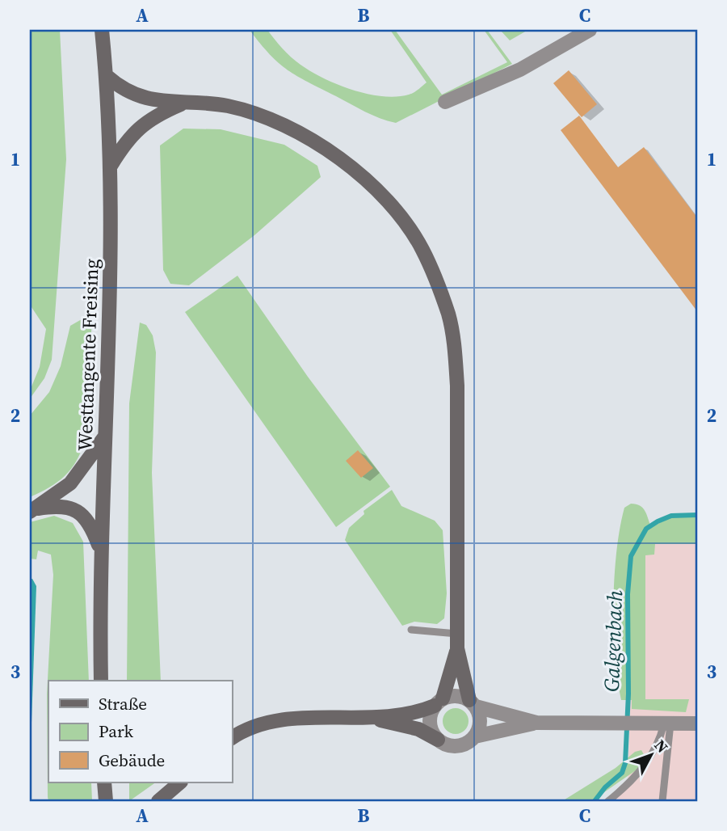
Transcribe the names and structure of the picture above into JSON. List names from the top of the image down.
{
  "streets": {
    "main road": ["Westtangente Freising"]
  },
  "water": ["Galgenbach"],
  "legend": ["Straße", "Park", "Gebäude"],
  "north": "top right",
  "grid": {
    "columns": ["A", "B", "C"],
    "rows": ["1", "2", "3"]
  }
}
